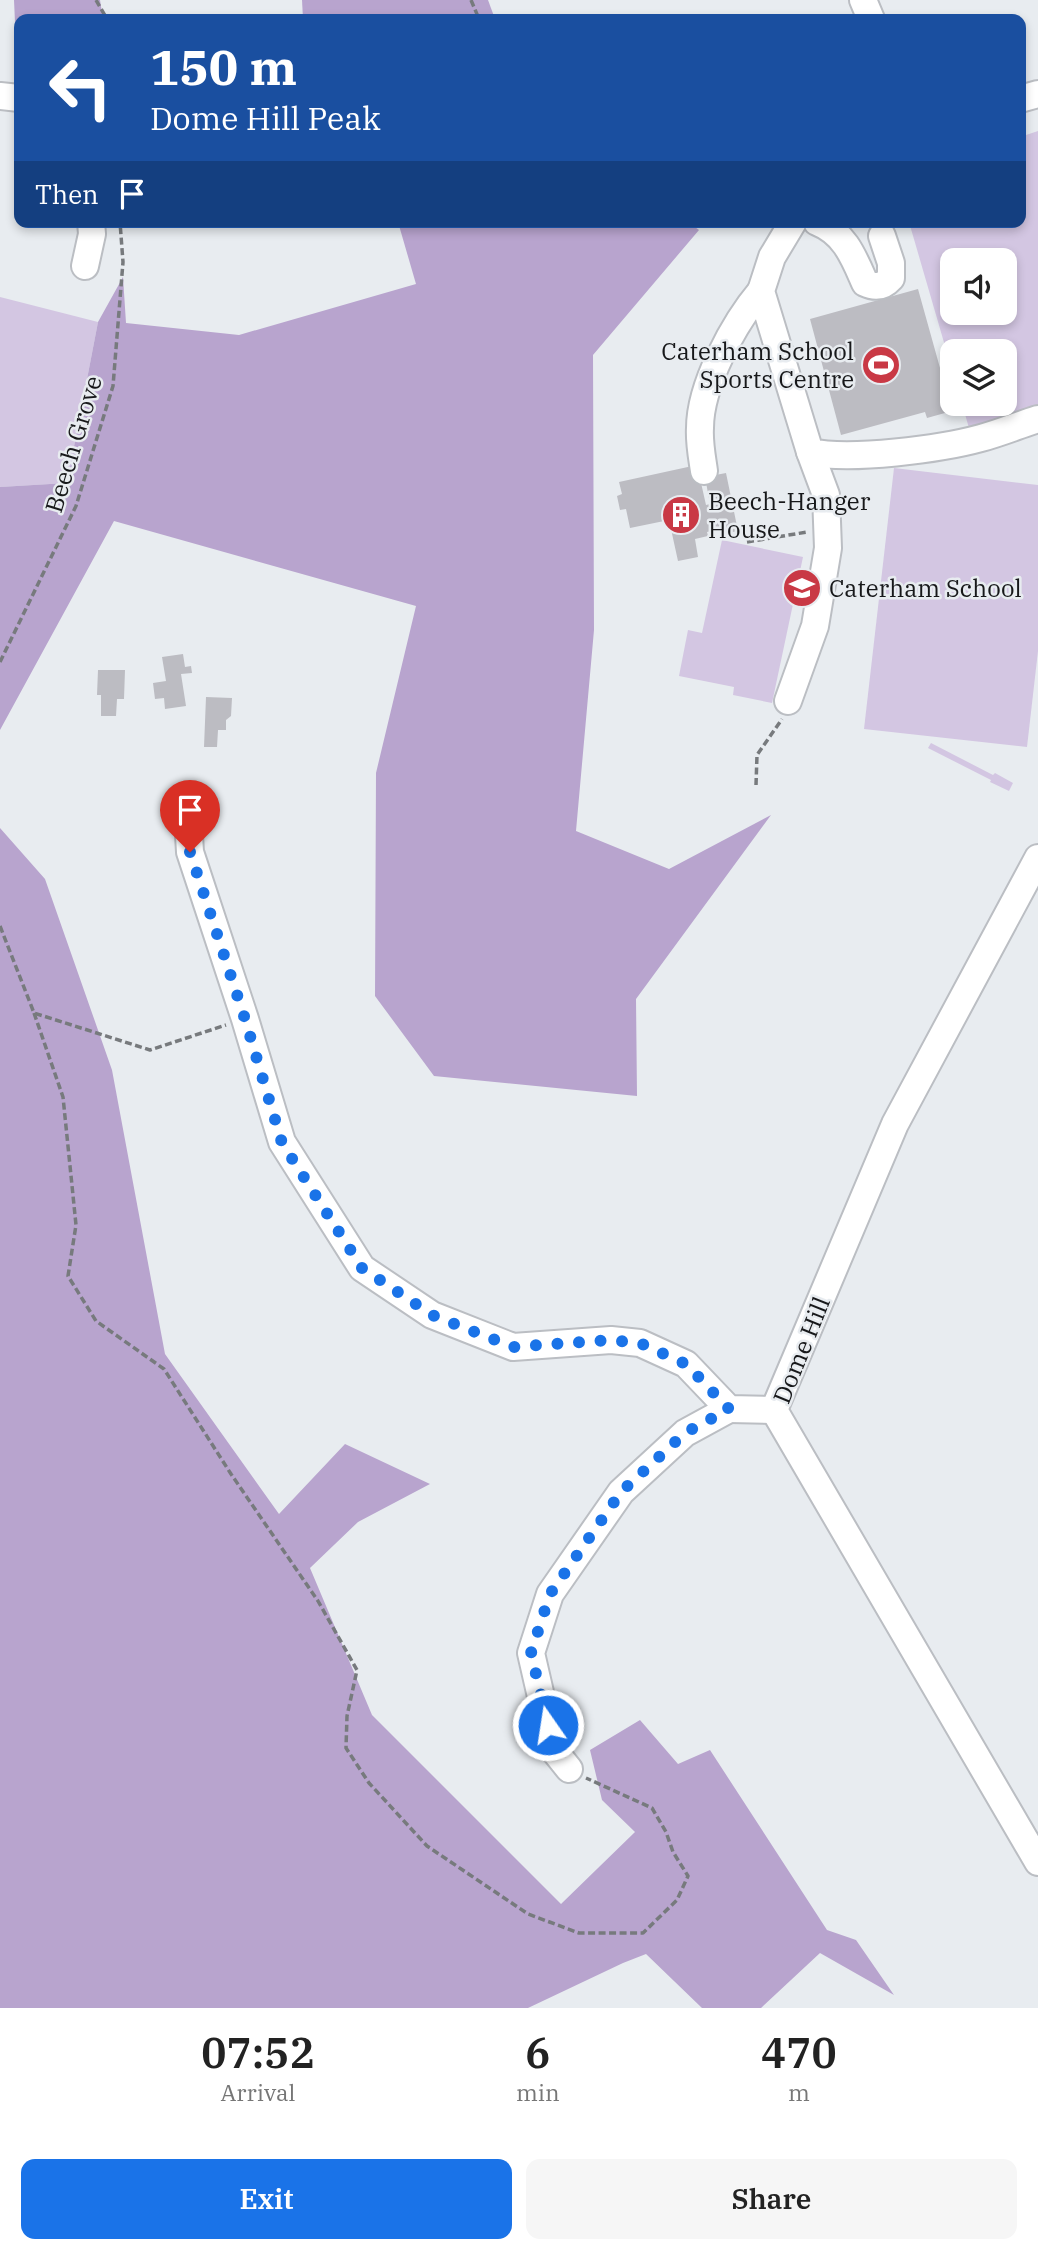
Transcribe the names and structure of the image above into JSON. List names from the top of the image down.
{
  "streets": {
    "street": ["Dome Hill"],
    "path": ["Beech Grove"]
  },
  "places": {
    "sports": ["Caterham School Sports Centre"],
    "building": ["Beech-Hanger House"],
    "school or university": ["Caterham School"]
  },
  "page": {
    "turn": ["150 m", "Dome Hill Peak"],
    "then": "Then",
    "eta": [
      "07:52",
      "Arrival",
      "6",
      "min",
      "470",
      "m"
    ],
    "buttons": ["Exit", "Share"]
  }
}
